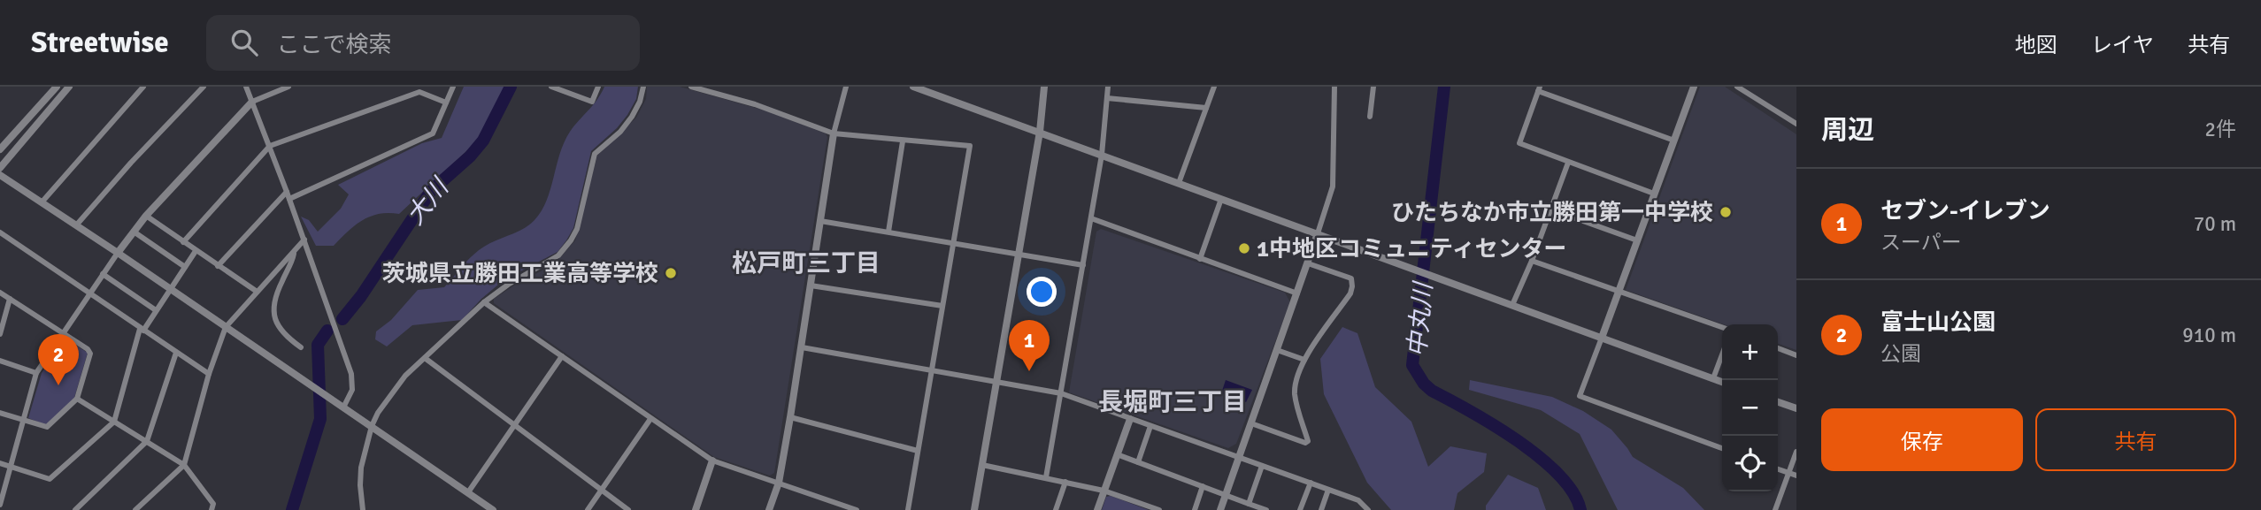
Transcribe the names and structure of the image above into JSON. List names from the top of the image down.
{
  "districts": ["松戸町三丁目", "長堀町三丁目"],
  "water": ["大川", "中丸川"],
  "places": ["ひたちなか市立勝田第一中学校", "1中地区コミュニティセンター", "茨城県立勝田工業高等学校"],
  "page": {
    "header": "Streetwise",
    "search": "ここで検索",
    "nav": ["地図", "レイヤ", "共有"],
    "heading": ["周辺", "2件"],
    "list": [
      {
        "mark": "1",
        "name": "セブン-イレブン",
        "note": "スーパー",
        "value": "70 m"
      },
      {
        "mark": "2",
        "name": "富士山公園",
        "note": "公園",
        "value": "910 m"
      }
    ],
    "pins": ["1", "2"],
    "map_buttons": ["+", "−"],
    "buttons": ["保存", "共有"]
  }
}
